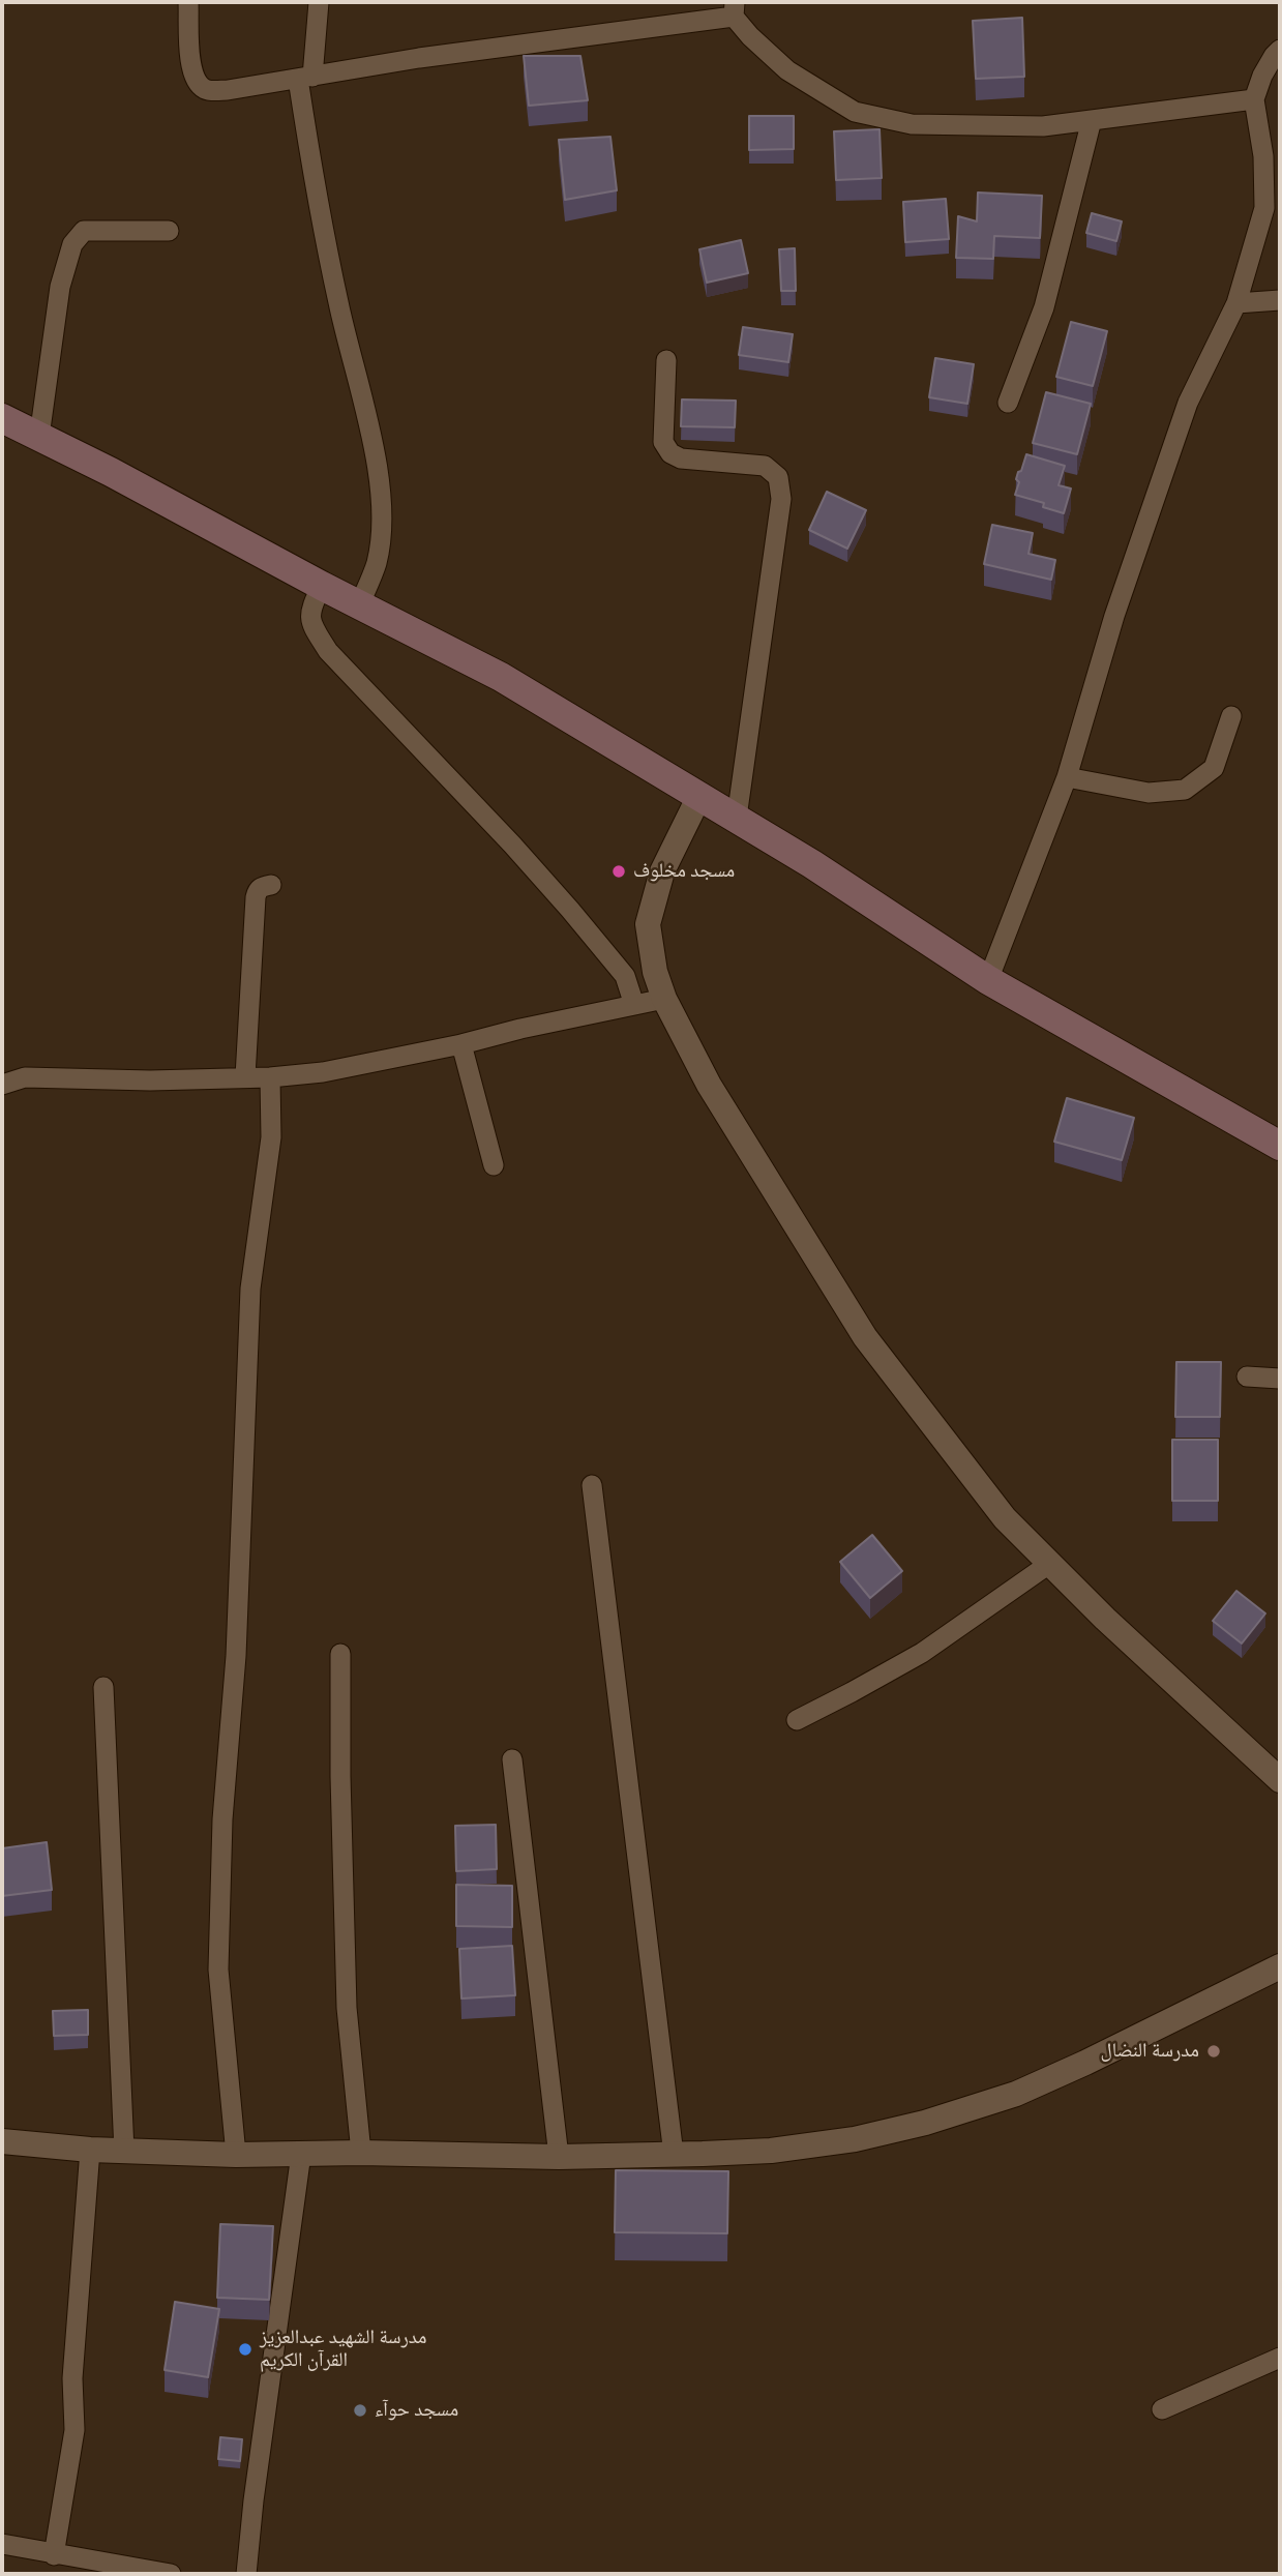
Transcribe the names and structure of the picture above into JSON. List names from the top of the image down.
{
  "places": [
    "مسجد مخلوف",
    "مدرسة النضال",
    "مدرسة الشهيد عبدالعزيز القرآن الكريم",
    "مسجد حوآء"
  ]
}
